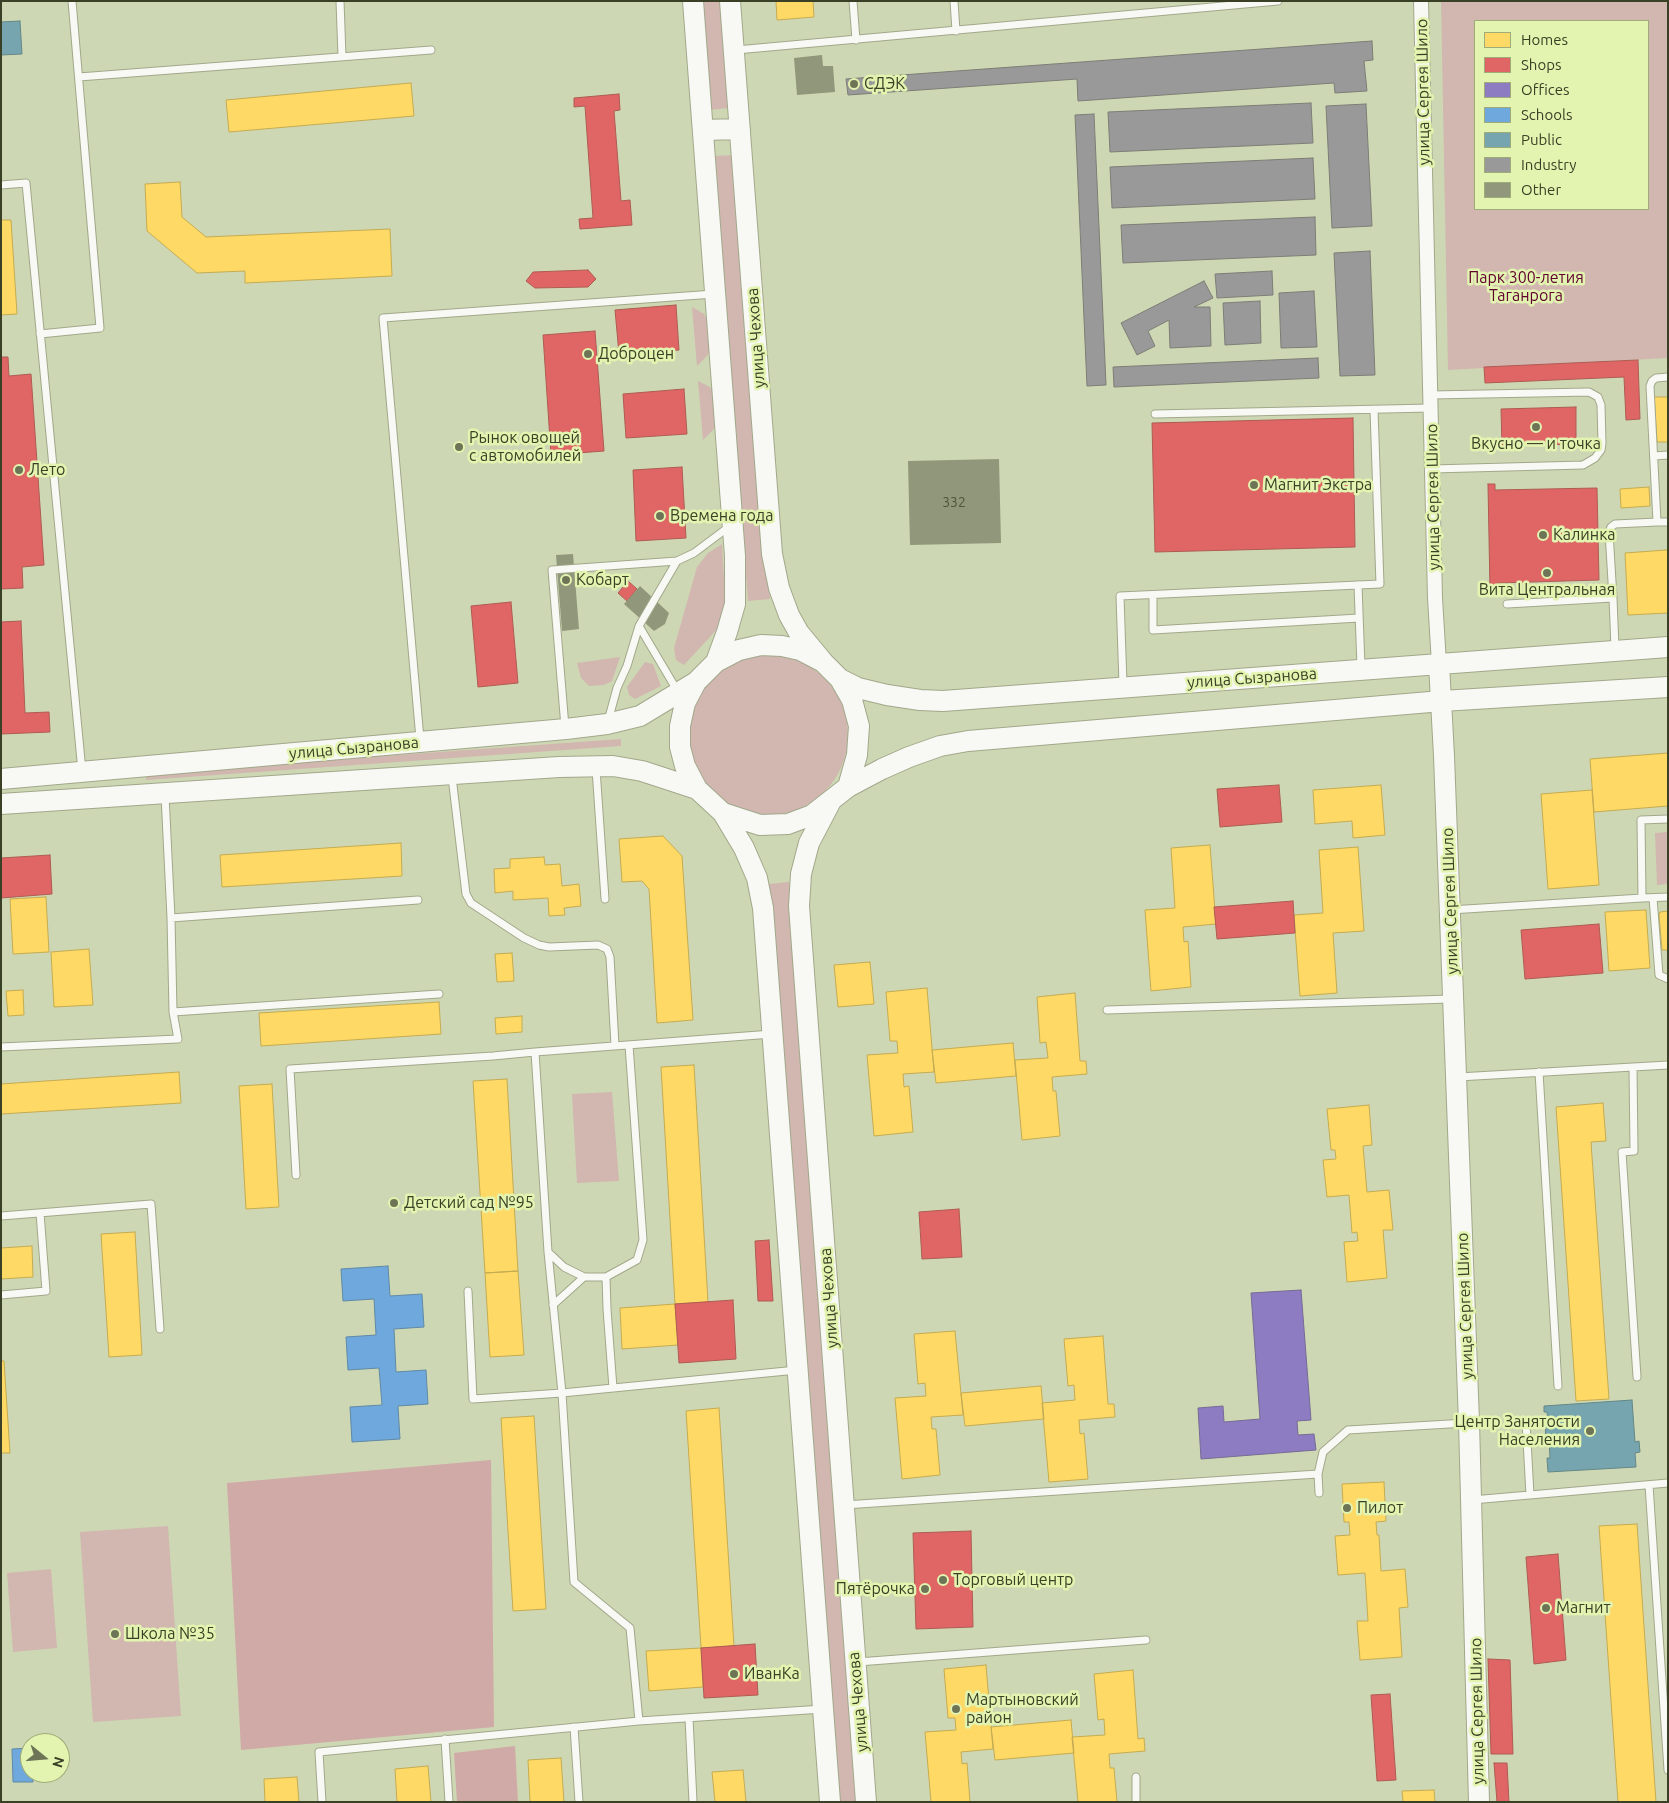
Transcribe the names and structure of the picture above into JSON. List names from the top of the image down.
{
  "streets": {
    "main road": ["улица Сергея Шило", "улица Чехова", "улица Сызранова"]
  },
  "crossings": [
    ["улица Сергея Шило", "улица Сызранова"]
  ],
  "parks": ["Парк 300-летия Таганрога"],
  "places": [
    "СДЭК",
    "Доброцен",
    "Вкусно — и точка",
    "Рынок овощей с автомобилей",
    "Лето",
    "Магнит Экстра",
    "Времена года",
    "Калинка",
    "Вита Центральная",
    "Кобарт",
    "Детский сад №95",
    "Центр Занятости Населения",
    "Пилот",
    "Торговый центр",
    "Пятёрочка",
    "Магнит",
    "Школа №35",
    "ИванКа",
    "Мартыновский район"
  ],
  "house_numbers": ["332"],
  "legend": [
    "Homes",
    "Shops",
    "Offices",
    "Schools",
    "Public",
    "Industry",
    "Other"
  ],
  "north": "right"
}
